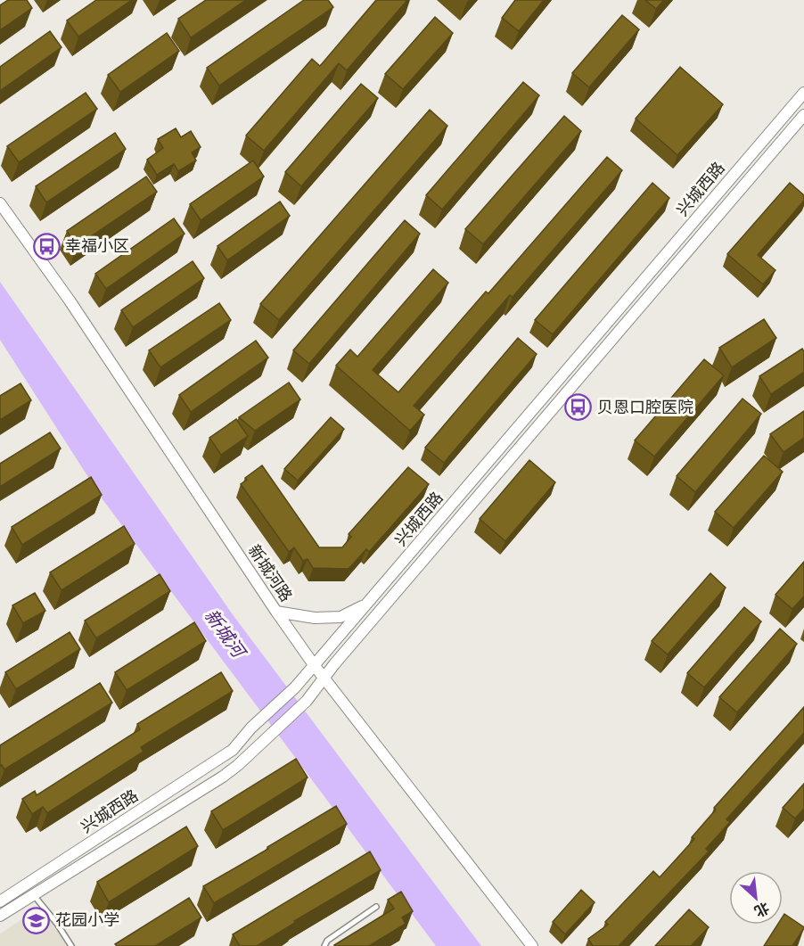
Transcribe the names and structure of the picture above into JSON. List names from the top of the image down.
{
  "streets": {
    "street": ["兴城西路", "新城河路"]
  },
  "crossings": [
    ["兴城西路", "新城河路"]
  ],
  "water": ["新城河"],
  "places": {
    "bus stop": ["幸福小区", "贝恩口腔医院"],
    "school or university": ["花园小学"]
  },
  "north": "bottom right"
}
